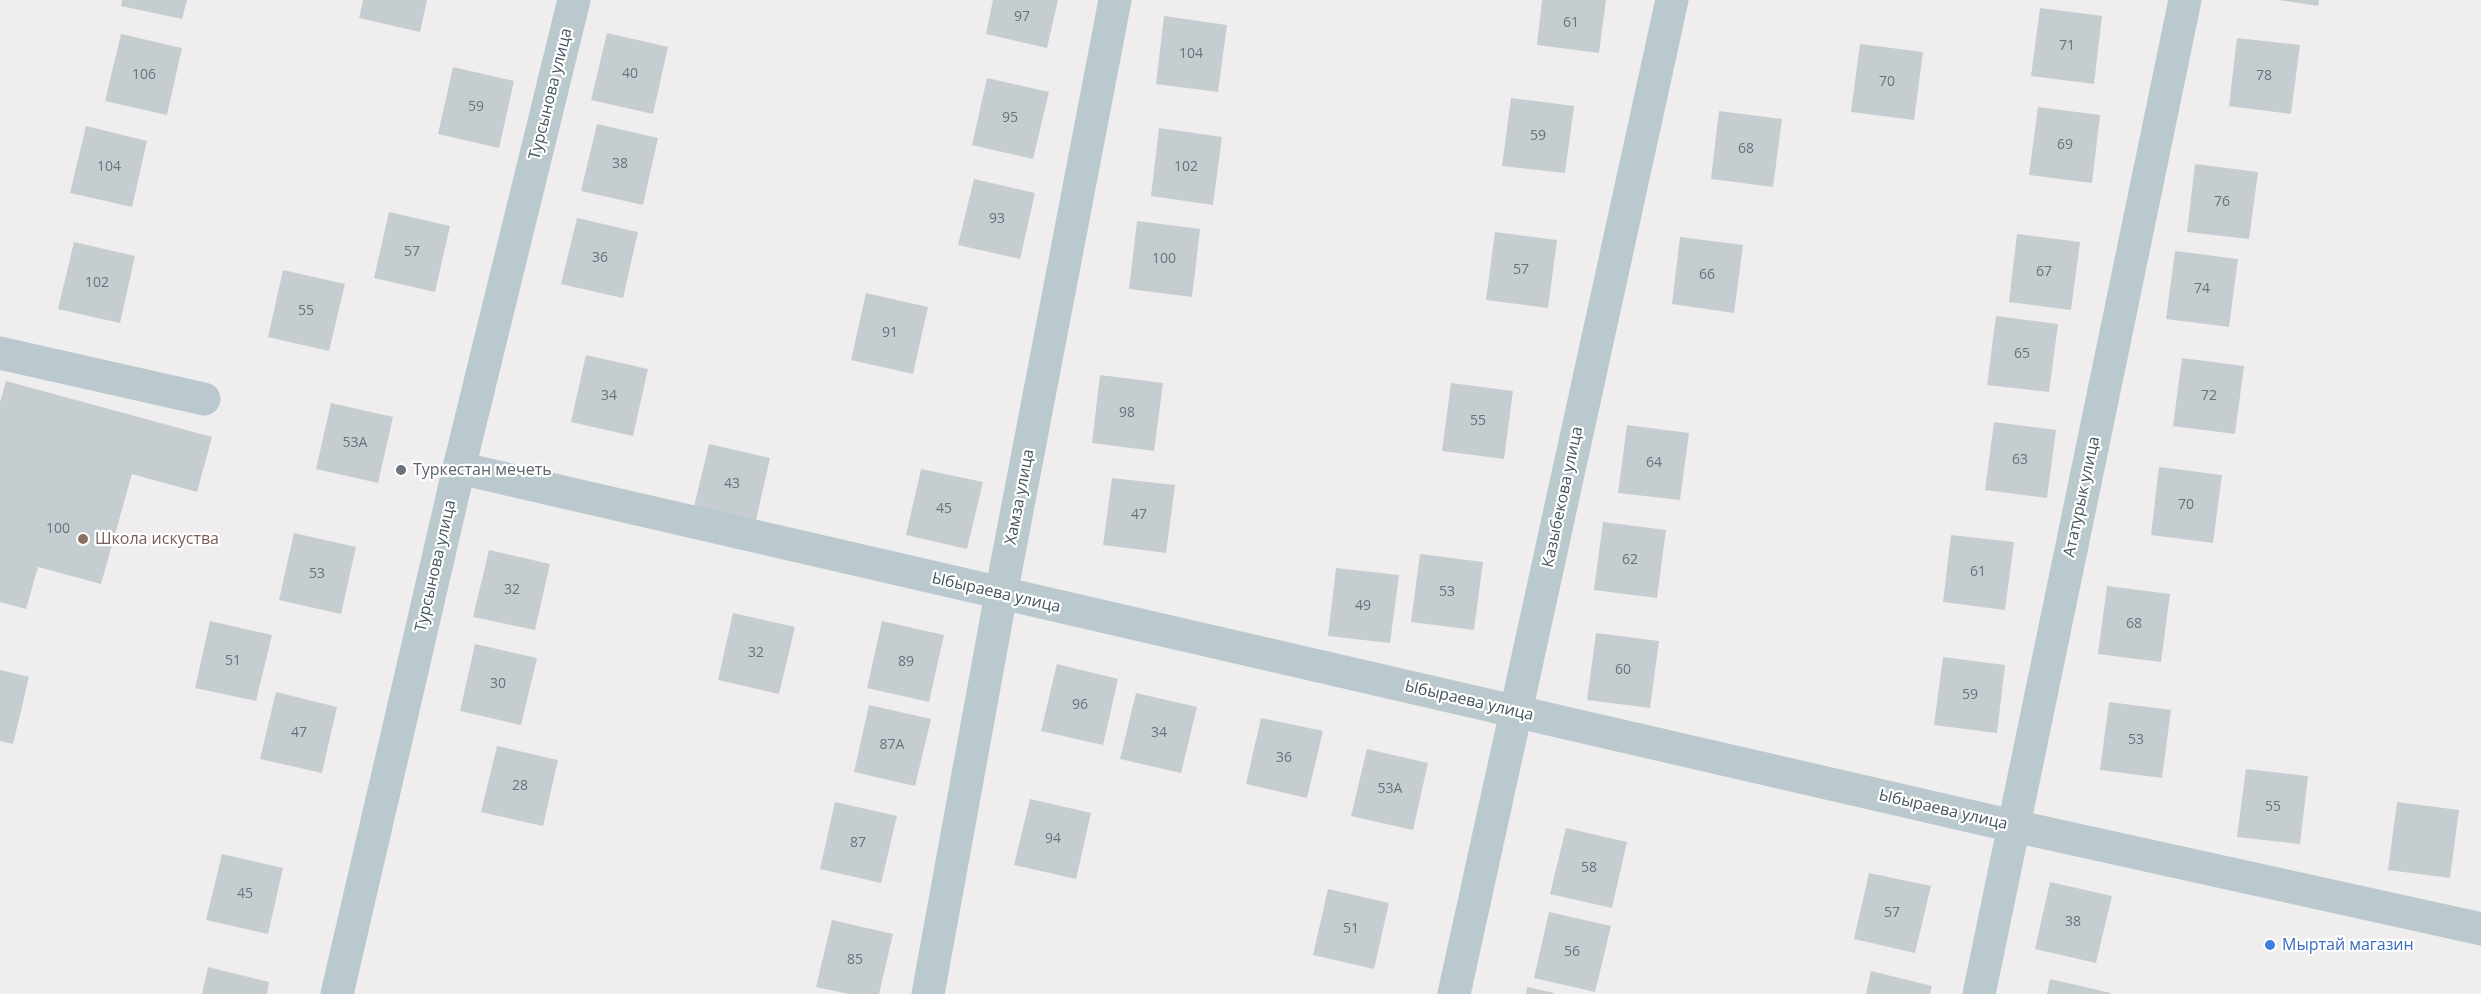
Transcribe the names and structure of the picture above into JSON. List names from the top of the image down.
{
  "streets": {
    "street": [
      "Турсынова улица",
      "Хамза улица",
      "Казыбекова улица",
      "Ататурык улица",
      "Ыбыраева улица"
    ]
  },
  "crossings": [
    ["Турсынова улица", "Ыбыраева улица"],
    ["Хамза улица", "Ыбыраева улица"],
    ["Казыбекова улица", "Ыбыраева улица"],
    ["Ататурык улица", "Ыбыраева улица"]
  ],
  "places": ["Туркестан мечеть", "Школа искуства", "Мыртай магазин"],
  "house_numbers": [
    "97",
    "61",
    "71",
    "104",
    "40",
    "106",
    "78",
    "70",
    "59",
    "95",
    "59",
    "69",
    "68",
    "38",
    "104",
    "102",
    "76",
    "93",
    "57",
    "36",
    "100",
    "57",
    "67",
    "66",
    "102",
    "74",
    "55",
    "91",
    "65",
    "34",
    "72",
    "98",
    "55",
    "53А",
    "63",
    "64",
    "43",
    "70",
    "45",
    "47",
    "100",
    "62",
    "61",
    "53",
    "32",
    "53",
    "49",
    "68",
    "32",
    "51",
    "89",
    "60",
    "30",
    "59",
    "96",
    "47",
    "34",
    "53",
    "87А",
    "36",
    "28",
    "53А",
    "55",
    "94",
    "87",
    "58",
    "45",
    "57",
    "38",
    "51",
    "56",
    "85"
  ]
}
